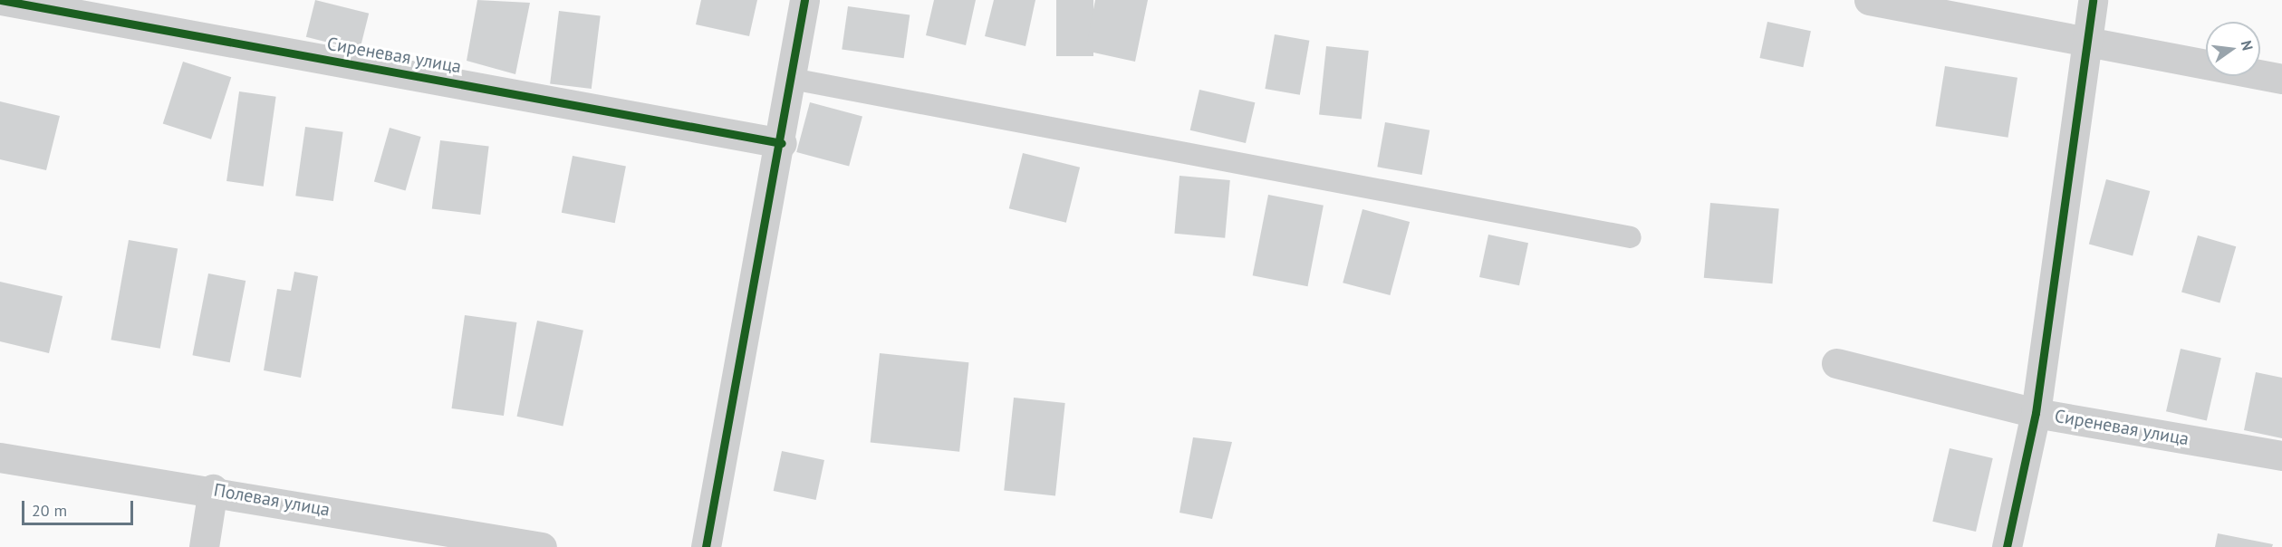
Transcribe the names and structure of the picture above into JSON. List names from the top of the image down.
{
  "streets": {
    "street": ["Сиреневая улица", "Полевая улица"]
  },
  "scale_bar": "20 m",
  "north": "right"
}
